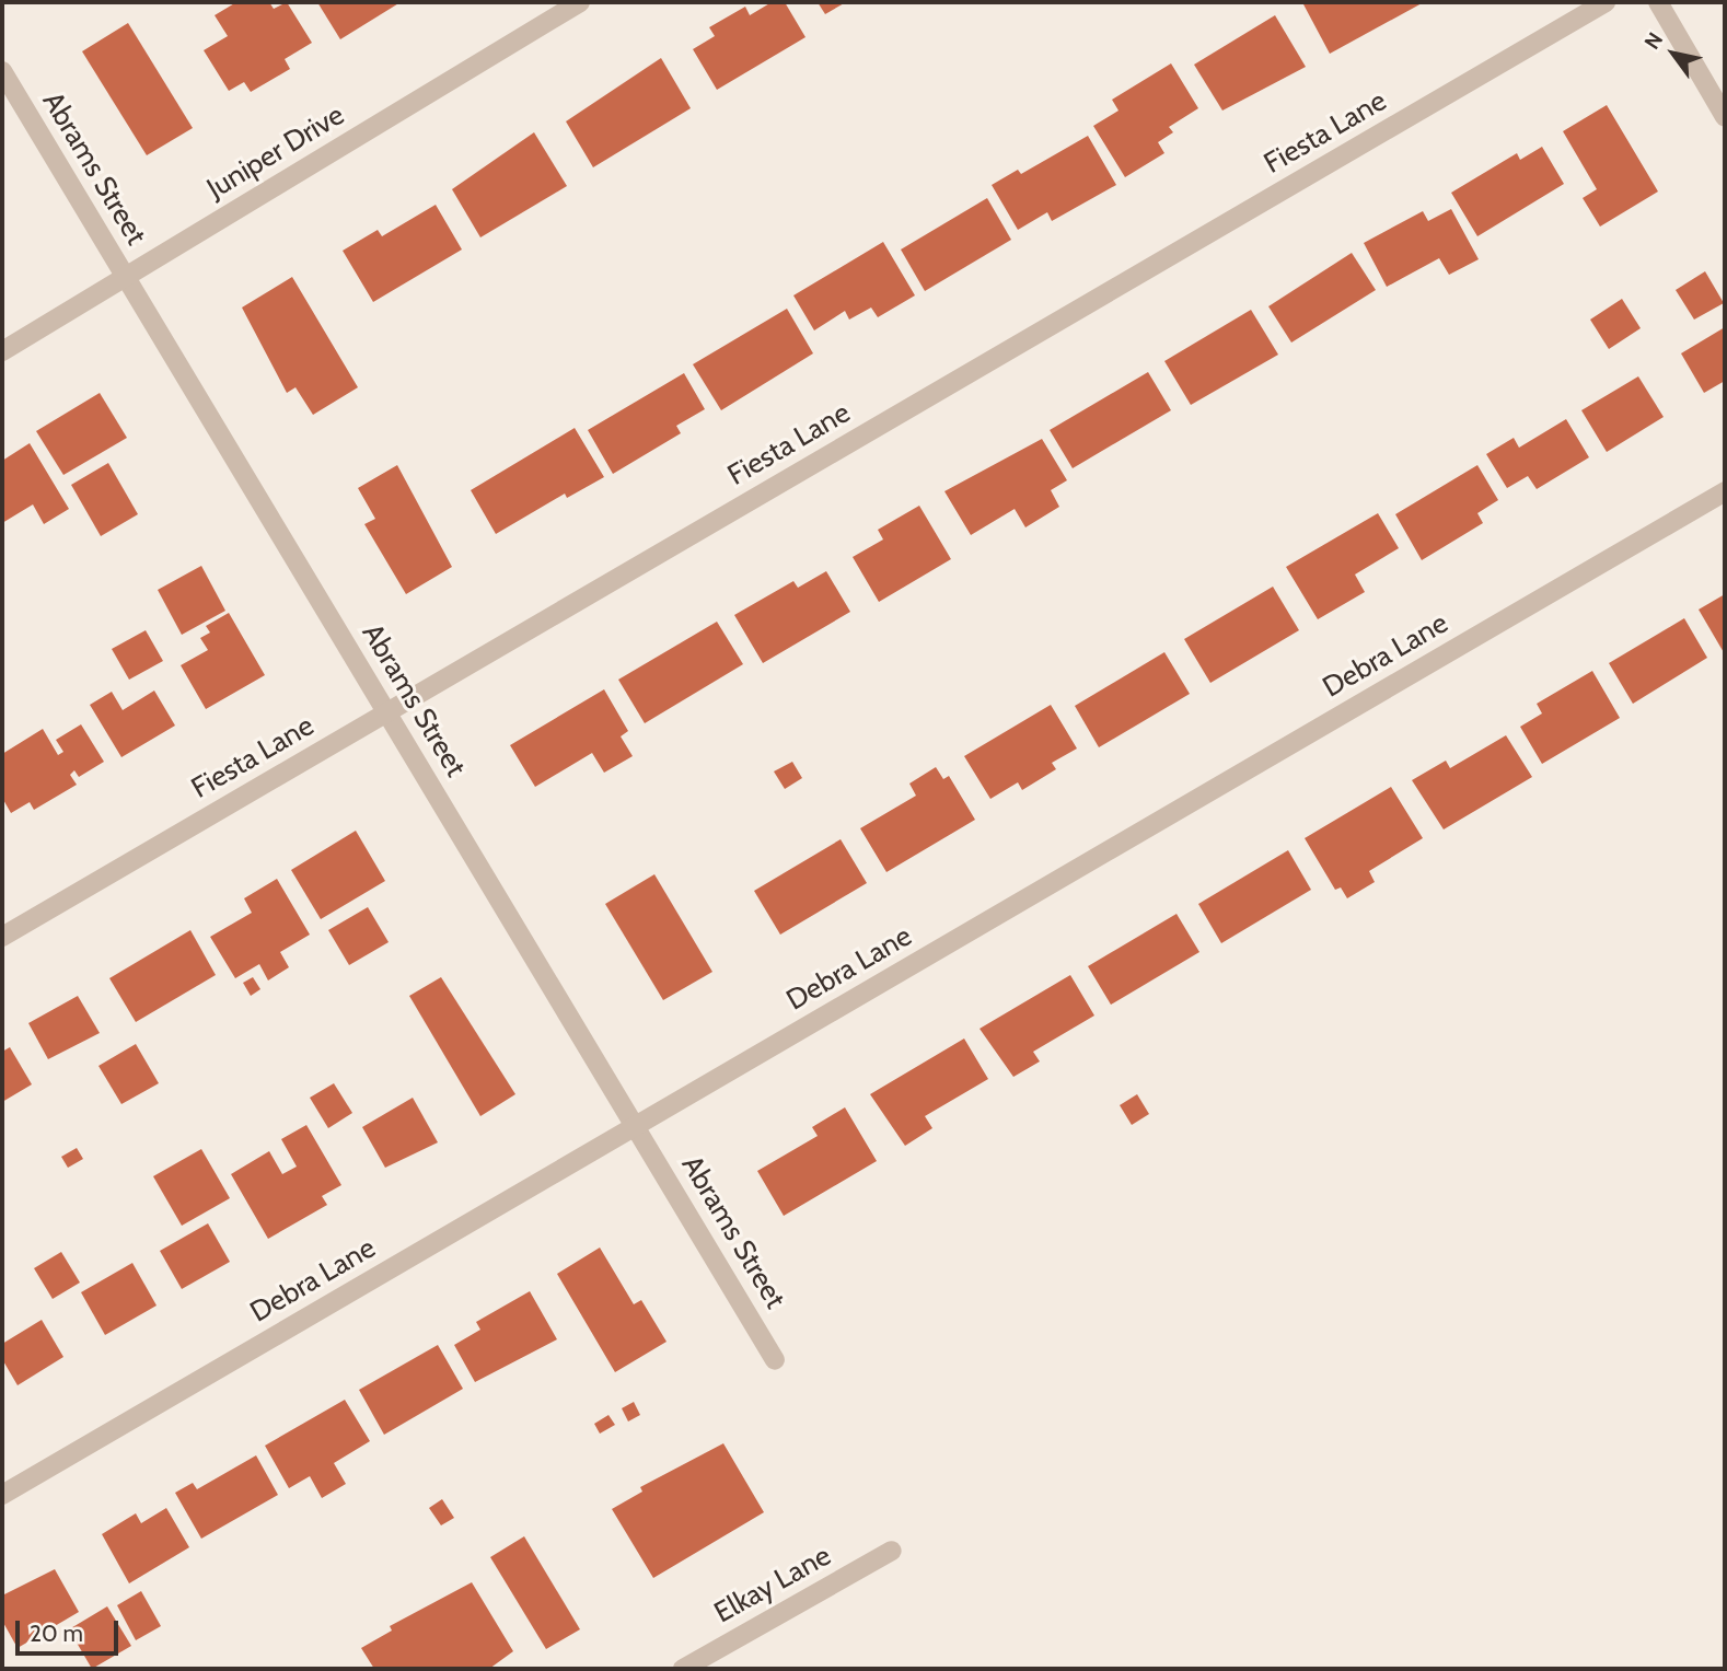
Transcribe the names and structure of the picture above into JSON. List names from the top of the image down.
{
  "streets": {
    "street": [
      "Fiesta Lane",
      "Juniper Drive",
      "Abrams Street",
      "Debra Lane",
      "Elkay Lane"
    ]
  },
  "crossings": [
    ["Fiesta Lane", "Abrams Street"],
    ["Juniper Drive", "Abrams Street"],
    ["Abrams Street", "Debra Lane"]
  ],
  "scale_bar": "20 m",
  "north": "top left"
}
